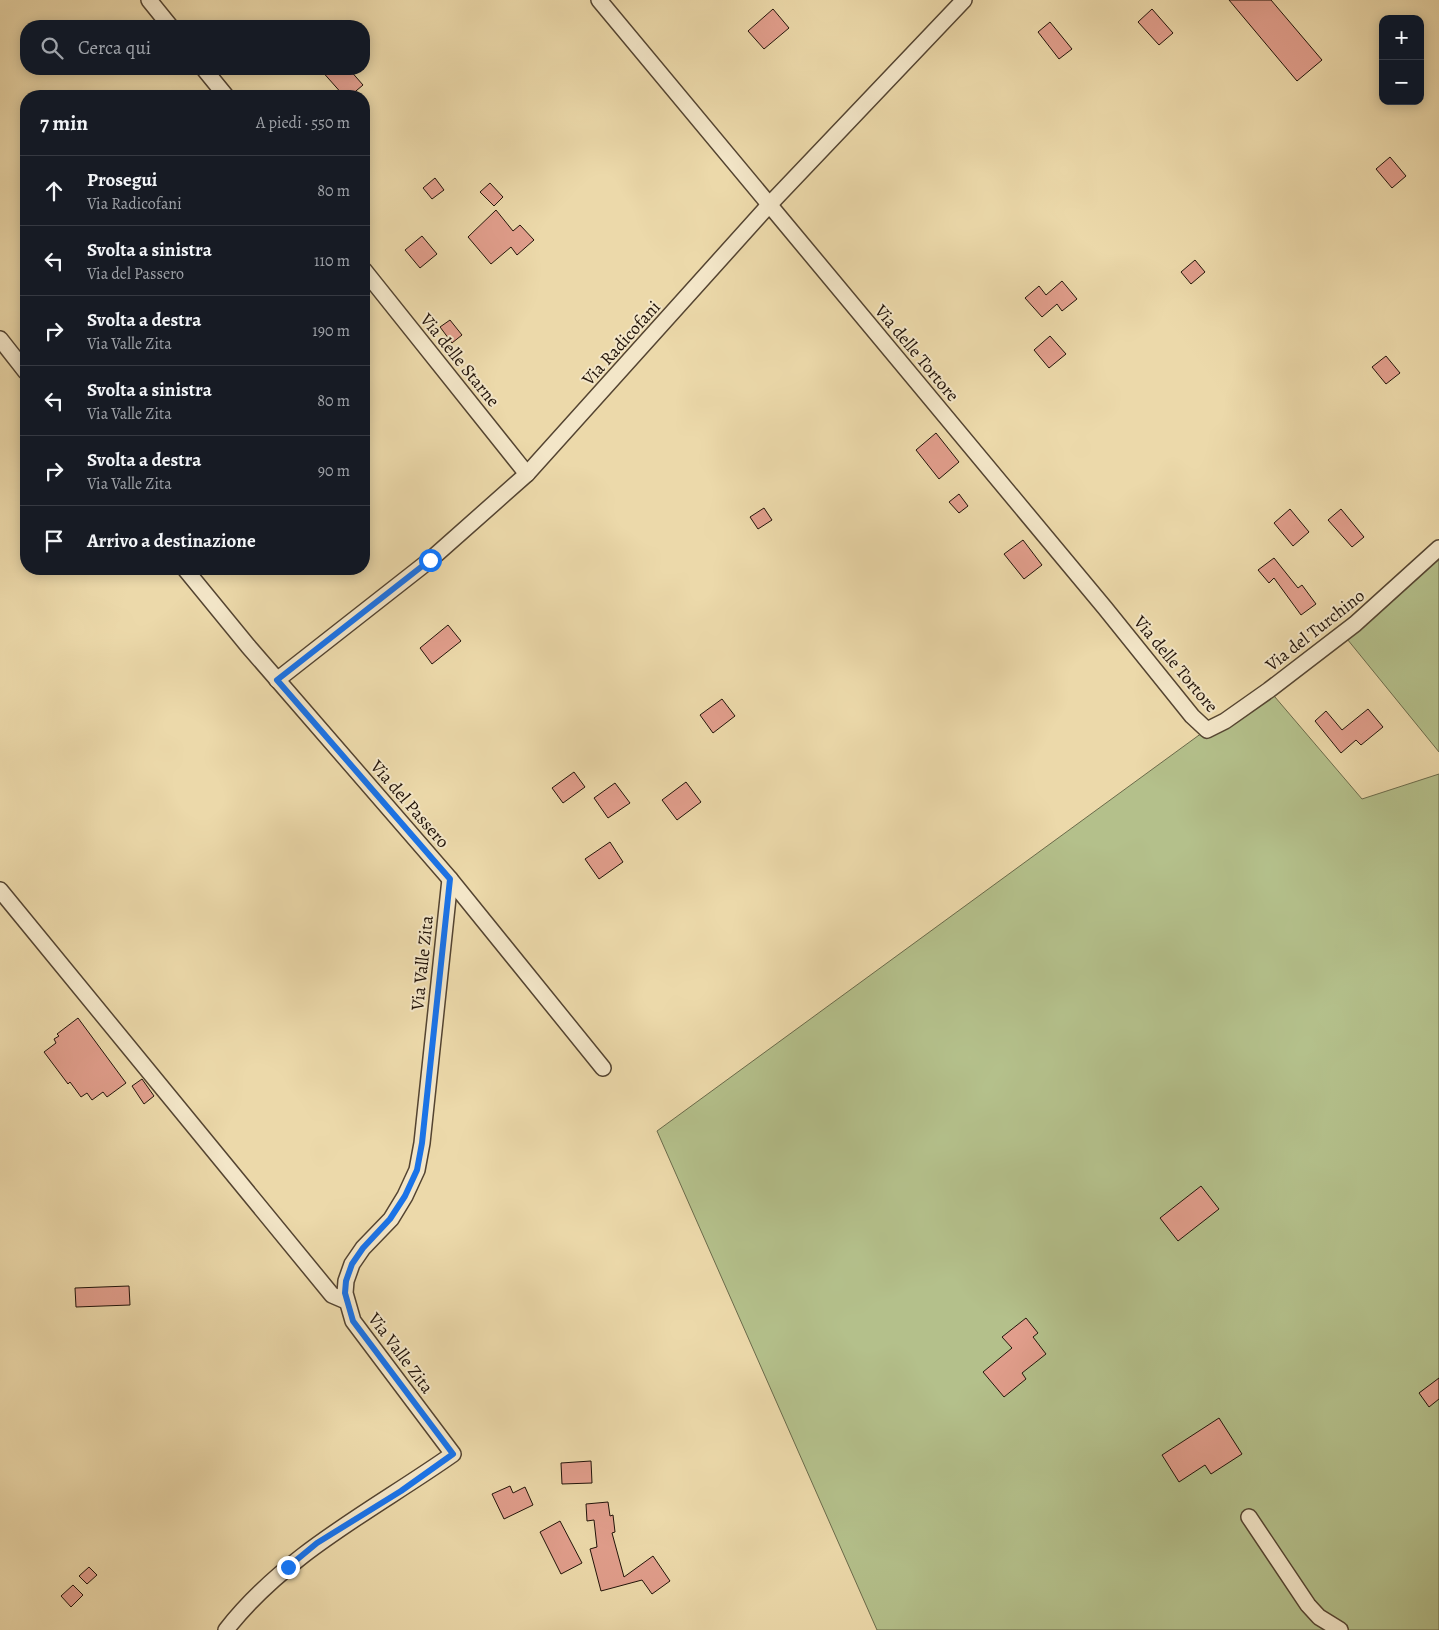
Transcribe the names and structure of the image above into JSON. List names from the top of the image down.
{
  "streets": {
    "street": [
      "Via Radicofani",
      "Via delle Tortore",
      "Via delle Starne",
      "Via del Turchino",
      "Via del Passero",
      "Via Valle Zita"
    ]
  },
  "crossings": [
    ["Via Radicofani", "Via delle Tortore"],
    ["Via Radicofani", "Via delle Starne"],
    ["Via Radicofani", "Via del Passero"],
    ["Via delle Tortore", "Via del Turchino"],
    ["Via del Passero", "Via Valle Zita"]
  ],
  "page": {
    "map_buttons": ["+", "−"],
    "search": "Cerca qui",
    "heading": ["7 min", "A piedi · 550 m"],
    "list": [
      ["Prosegui", "Via Radicofani", "80 m"],
      ["Svolta a sinistra", "Via del Passero", "110 m"],
      ["Svolta a destra", "Via Valle Zita", "190 m"],
      ["Svolta a sinistra", "Via Valle Zita", "80 m"],
      ["Svolta a destra", "Via Valle Zita", "90 m"],
      "Arrivo a destinazione"
    ]
  }
}
